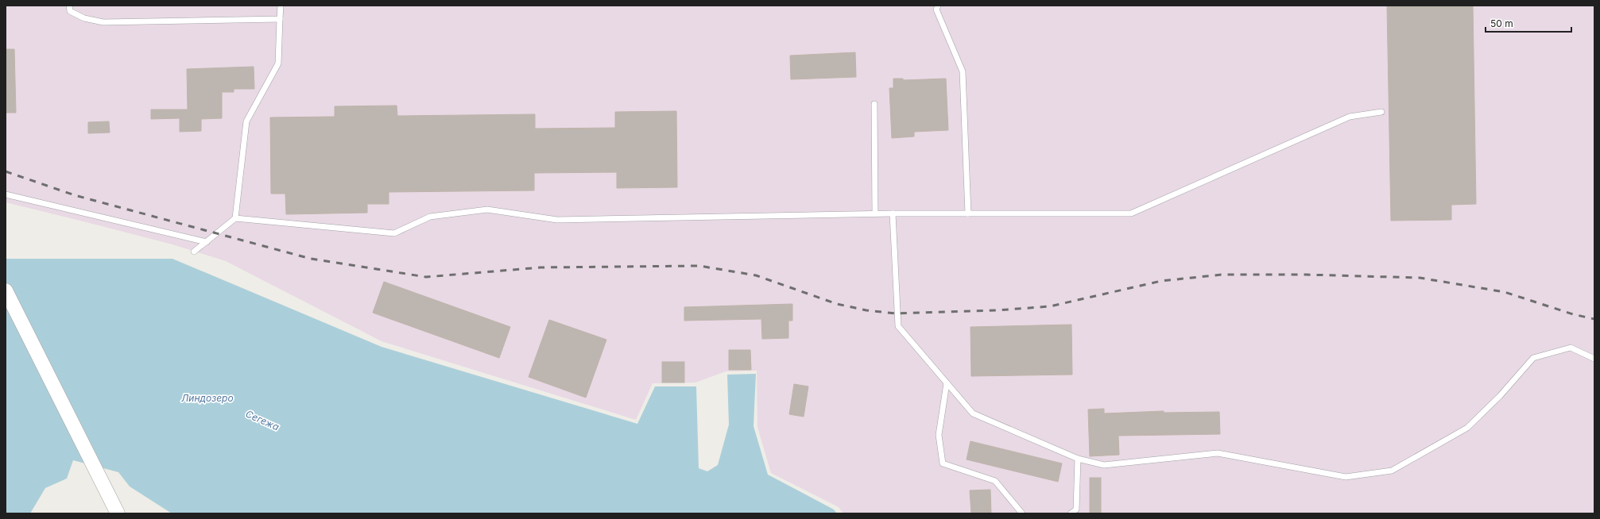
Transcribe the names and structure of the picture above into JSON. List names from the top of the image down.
{
  "water": ["Линдозеро", "Сегежа"],
  "scale_bar": "50 m"
}
